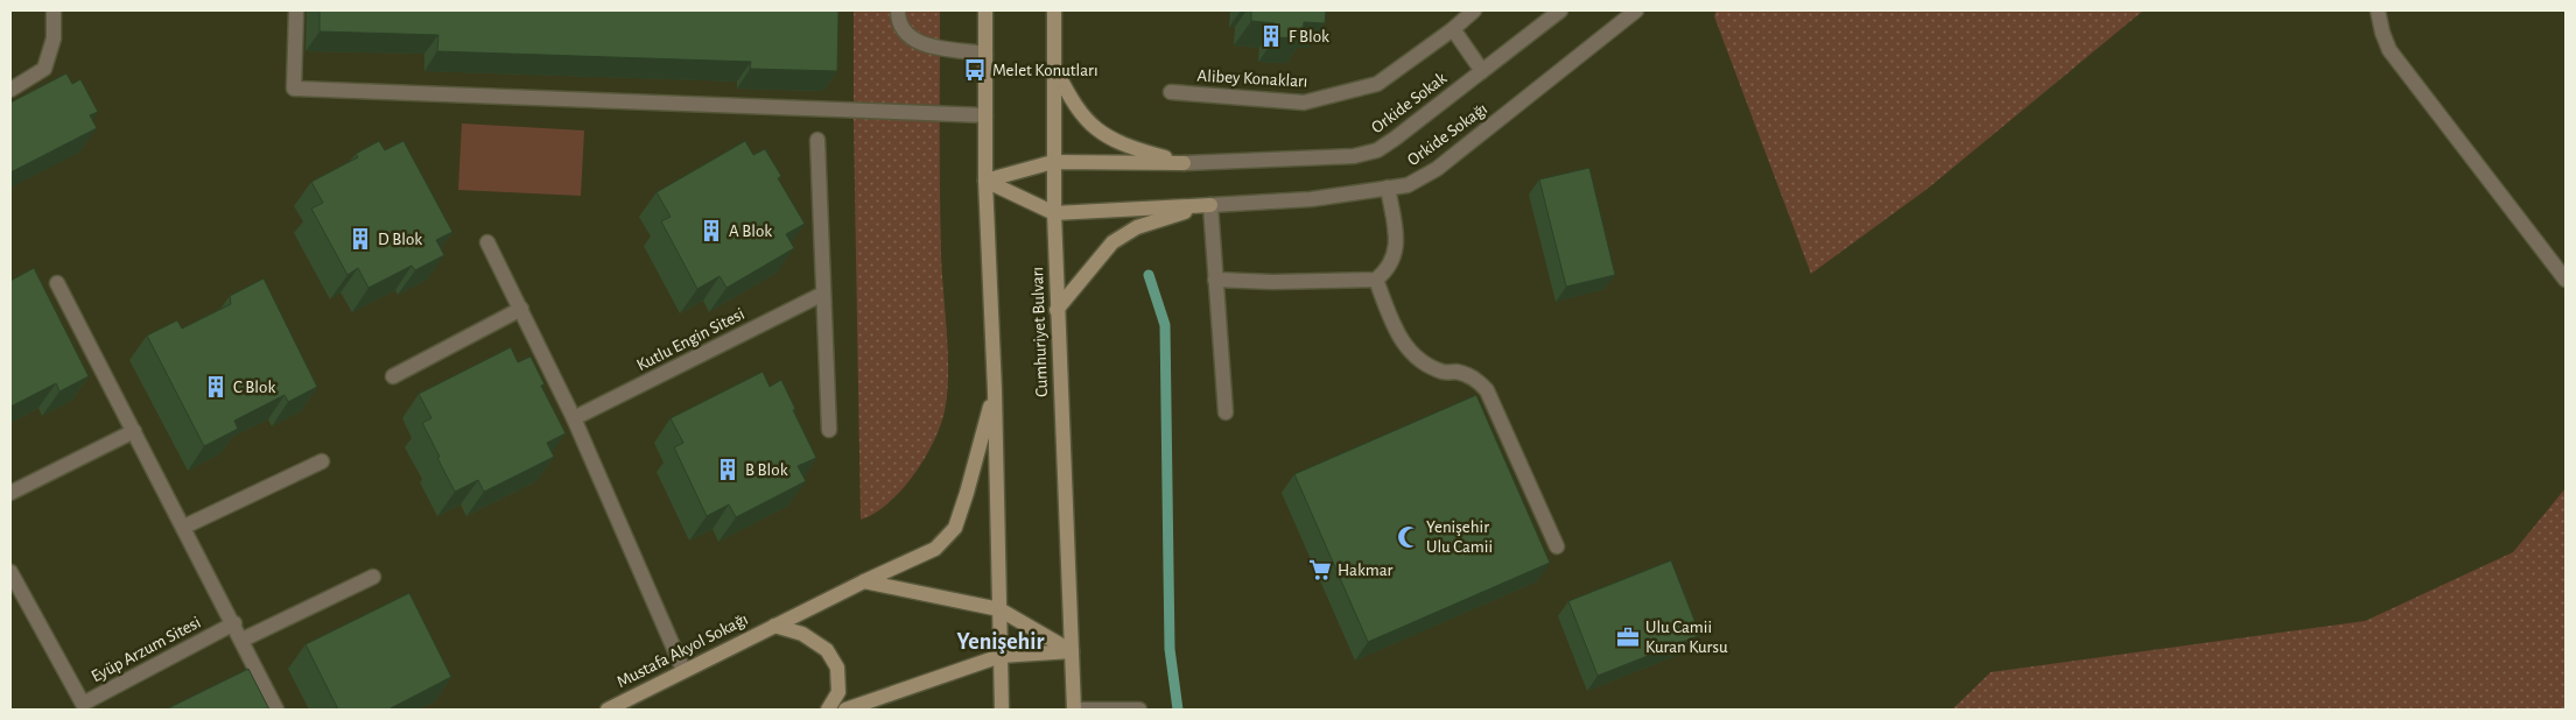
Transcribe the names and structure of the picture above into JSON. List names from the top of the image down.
{
  "streets": {
    "street": [
      "Alibey Konakları",
      "Orkide Sokak",
      "Orkide Sokağı",
      "Cumhuriyet Bulvarı",
      "Kutlu Engin Sitesi",
      "Eyüp Arzum Sitesi",
      "Mustafa Akyol Sokağı"
    ]
  },
  "districts": ["Yenişehir"],
  "places": {
    "building": [
      "F Blok",
      "A Blok",
      "D Blok",
      "C Blok",
      "B Blok"
    ],
    "bus stop": ["Melet Konutları"],
    "mosque": ["Yenişehir Ulu Camii"],
    "supermarket": ["Hakmar"],
    "office": ["Ulu Camii Kuran Kursu"]
  }
}
